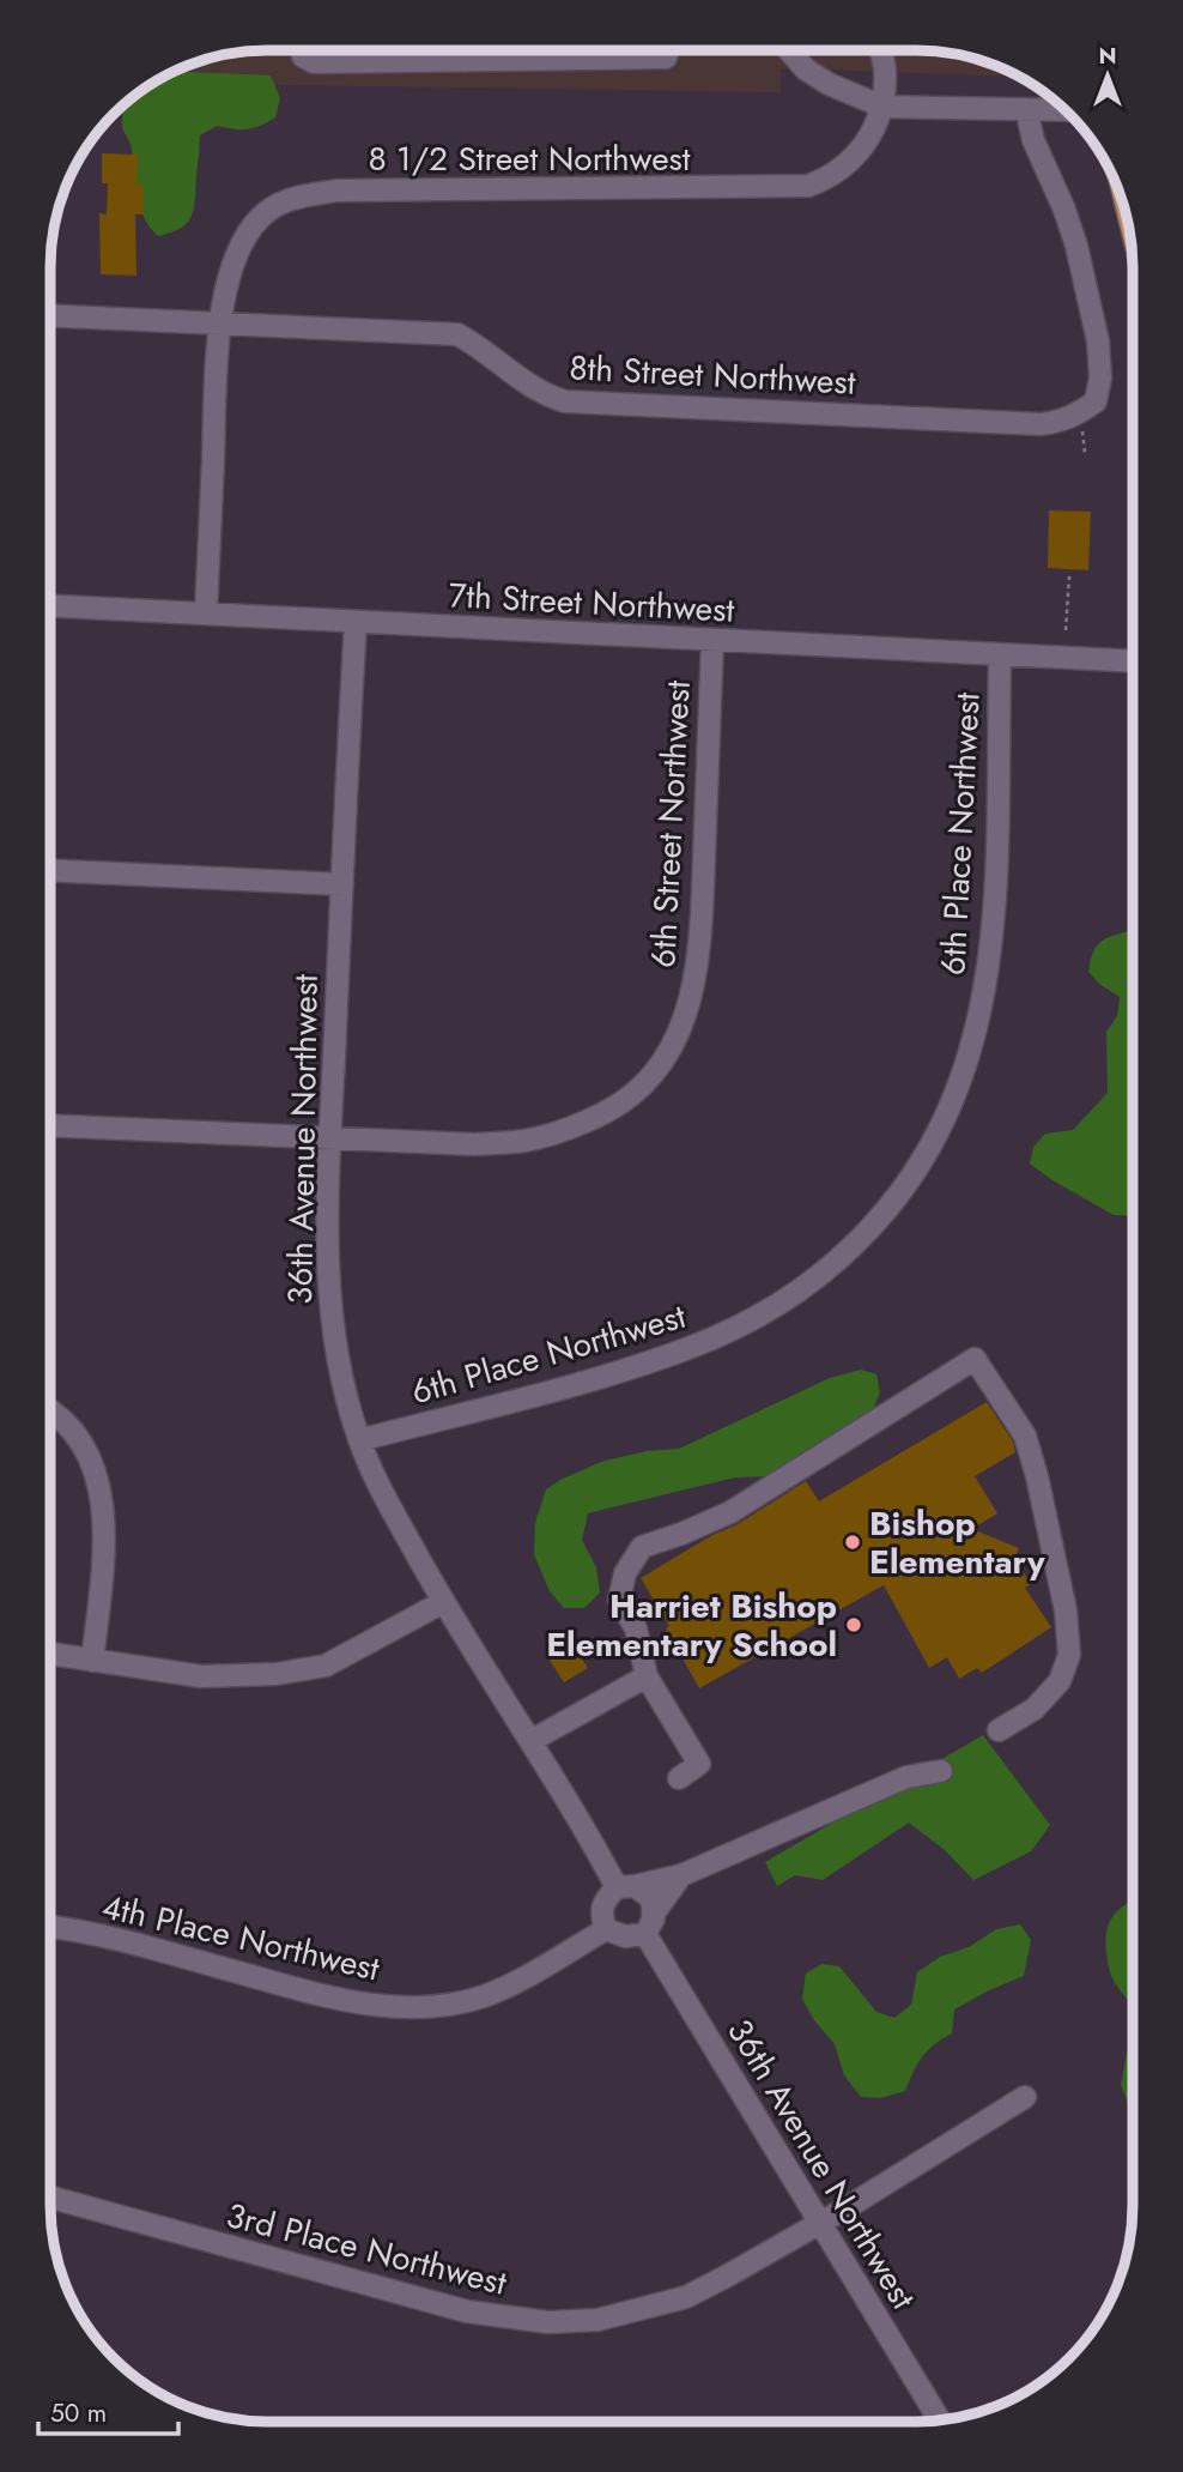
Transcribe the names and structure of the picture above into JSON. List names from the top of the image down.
{
  "streets": {
    "street": [
      "8 1/2 Street Northwest",
      "8th Street Northwest",
      "7th Street Northwest",
      "6th Street Northwest",
      "6th Place Northwest",
      "36th Avenue Northwest",
      "4th Place Northwest",
      "3rd Place Northwest"
    ]
  },
  "crossings": [
    ["8 1/2 Street Northwest", "8th Street Northwest"],
    ["8 1/2 Street Northwest", "7th Street Northwest"],
    ["7th Street Northwest", "6th Street Northwest"],
    ["7th Street Northwest", "6th Place Northwest"],
    ["7th Street Northwest", "36th Avenue Northwest"],
    ["6th Street Northwest", "36th Avenue Northwest"],
    ["6th Place Northwest", "36th Avenue Northwest"],
    ["36th Avenue Northwest", "4th Place Northwest"],
    ["36th Avenue Northwest", "3rd Place Northwest"]
  ],
  "places": ["Bishop Elementary", "Harriet Bishop Elementary School"],
  "scale_bar": "50 m",
  "north": "top"
}
